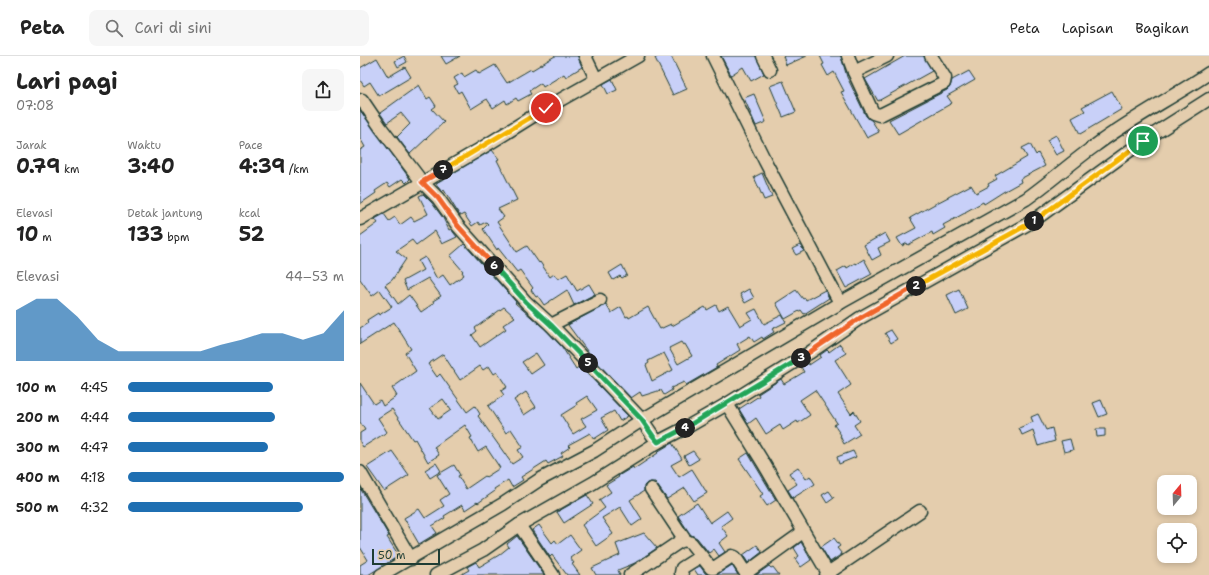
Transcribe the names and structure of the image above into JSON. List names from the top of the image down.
{
  "scale_bar": "50 m",
  "north": "top",
  "page": {
    "header": "Peta",
    "search": "Cari di sini",
    "nav": ["Peta", "Lapisan", "Bagikan"],
    "heading": ["Lari pagi", "07:08"],
    "stats": [
      ["Jarak", "0.79 km"],
      ["Waktu", "3:40"],
      ["Pace", "4:39 /km"],
      ["Elevasi", "10 m"],
      ["Detak jantung", "133 bpm"],
      ["kcal", "52"]
    ],
    "pins": [
      "7",
      "1",
      "6",
      "2",
      "3",
      "5",
      "4"
    ],
    "chart": ["Elevasi", "44–53 m"],
    "list": [
      {
        "name": "100 m",
        "note": "4:45"
      },
      {
        "name": "200 m",
        "note": "4:44"
      },
      {
        "name": "300 m",
        "note": "4:47"
      },
      {
        "name": "400 m",
        "note": "4:18"
      },
      {
        "name": "500 m",
        "note": "4:32"
      }
    ],
    "scale": "50 m"
  }
}
